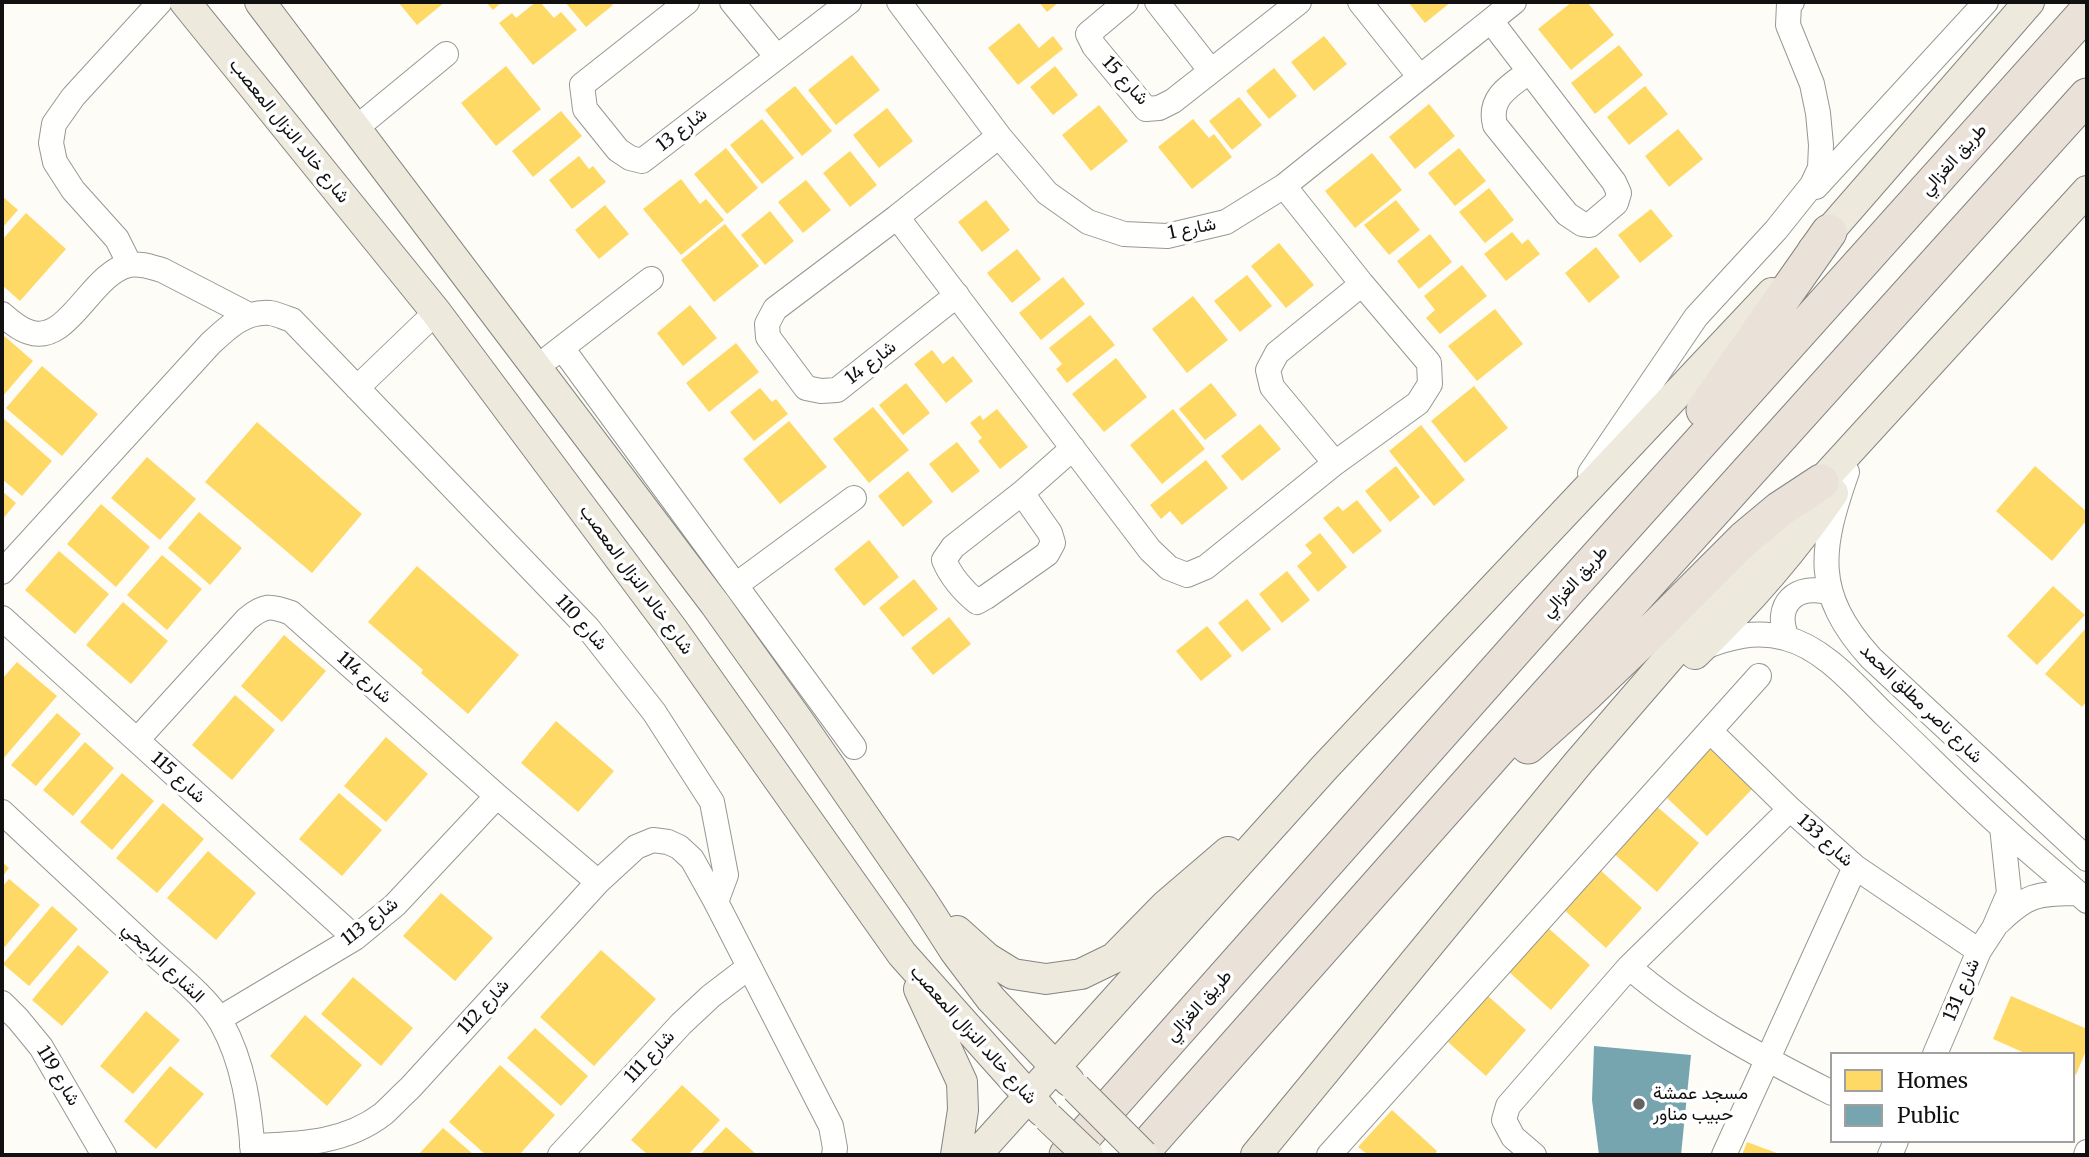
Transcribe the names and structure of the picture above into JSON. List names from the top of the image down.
{
  "streets": {
    "highway": ["طريق الغزالي"],
    "main road": ["شارع خالد النزال المعصب"],
    "street": [
      "شارع 15",
      "شارع 13",
      "شارع 1",
      "شارع 14",
      "شارع 110",
      "114 شارع",
      "شارع ناصر مطلق الحمد",
      "شارع 115",
      "شارع 133",
      "شارع 113",
      "الشارع الراجحي",
      "شارع 131",
      "شارع 112",
      "شارع 111",
      "شارع 119"
    ]
  },
  "crossings": [
    ["شارع 1", "شارع 14"],
    ["شارع 110", "شارع 112"],
    ["114 شارع", "شارع 115"],
    ["114 شارع", "شارع 113"],
    ["114 شارع", "شارع 112"],
    ["شارع ناصر مطلق الحمد", "شارع 131"],
    ["شارع 115", "شارع 113"],
    ["شارع 133", "شارع 131"],
    ["شارع 113", "الشارع الراجحي"],
    ["الشارع الراجحي", "شارع 112"]
  ],
  "places": ["مسجد عمشة حبيب مناور"],
  "legend": ["Homes", "Public"]
}
